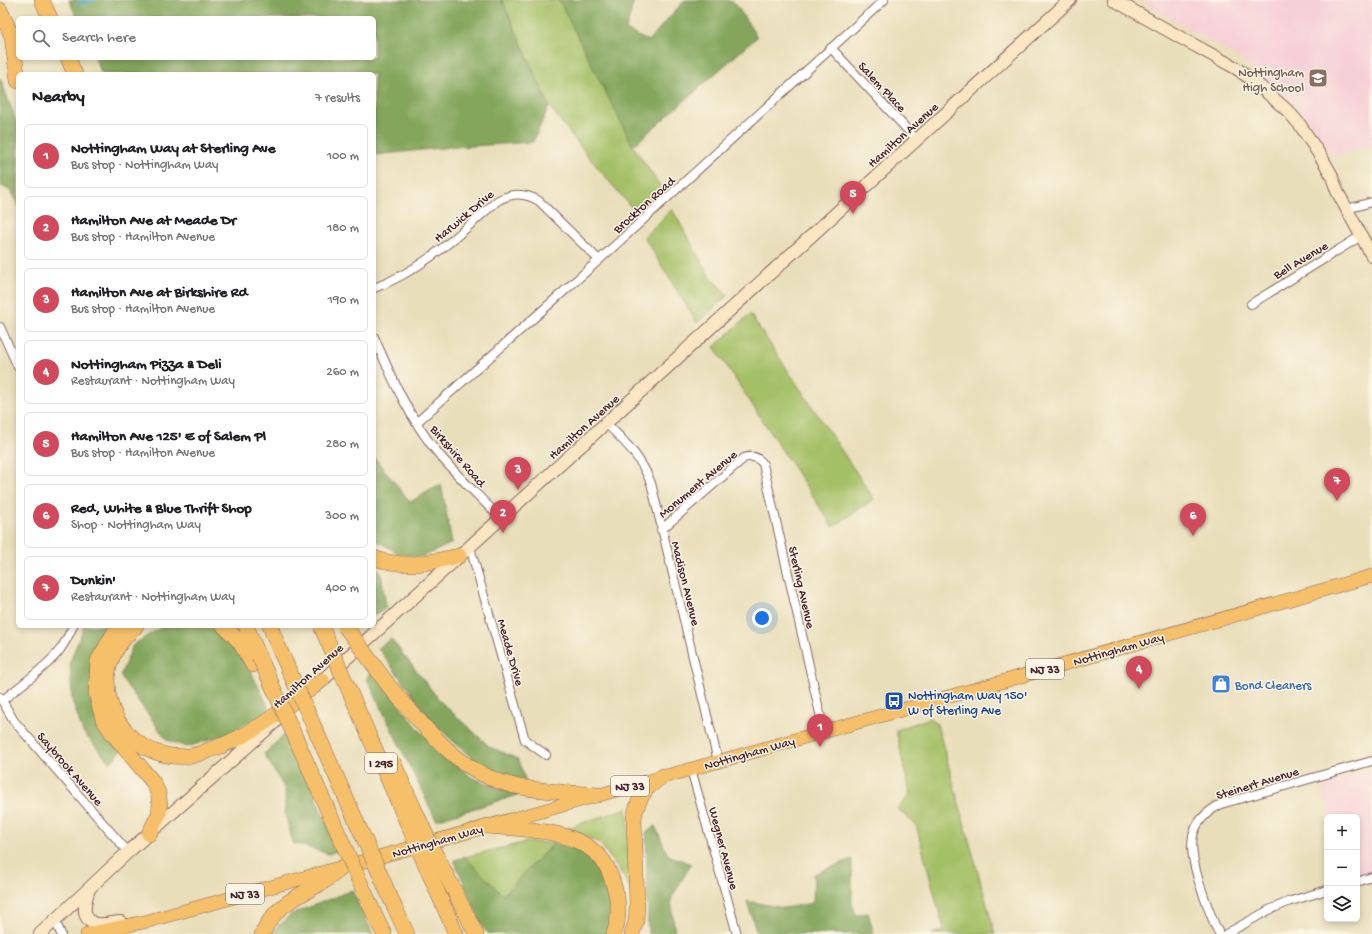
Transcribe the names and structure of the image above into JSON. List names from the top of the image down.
{
  "streets": {
    "highway": ["I 295"],
    "main road": ["Hamilton Avenue", "Nottingham Way", "NJ 33"],
    "street": [
      "Salem Place",
      "Brockton Road",
      "Harwick Drive",
      "Bell Avenue",
      "Birkshire Road",
      "Monument Avenue",
      "Madison Avenue",
      "Sterling Avenue",
      "Meade Drive",
      "Saybrook Avenue",
      "Steinert Avenue",
      "Wegner Avenue"
    ]
  },
  "crossings": [
    ["Salem Place", "Hamilton Avenue"],
    ["Salem Place", "Brockton Road"],
    ["Hamilton Avenue", "Birkshire Road"],
    ["Hamilton Avenue", "Madison Avenue"],
    ["Hamilton Avenue", "Meade Drive"],
    ["Hamilton Avenue", "Saybrook Avenue"],
    ["Brockton Road", "Harwick Drive"],
    ["Brockton Road", "Birkshire Road"],
    ["Monument Avenue", "Madison Avenue"],
    ["Monument Avenue", "Sterling Avenue"],
    ["Madison Avenue", "Nottingham Way"],
    ["Sterling Avenue", "Nottingham Way"],
    ["Nottingham Way", "Wegner Avenue"]
  ],
  "places": {
    "school or university": ["Nottingham High School"],
    "shop": ["Bond Cleaners"],
    "bus stop": ["Nottingham Way 150' W of Sterling Ave"]
  },
  "page": {
    "search": "Search here",
    "heading": ["Nearby", "7 results"],
    "list": [
      {
        "mark": "1",
        "name": "Nottingham Way at Sterling Ave",
        "note": "Bus stop · Nottingham Way",
        "value": "100 m"
      },
      {
        "mark": "2",
        "name": "Hamilton Ave at Meade Dr",
        "note": "Bus stop · Hamilton Avenue",
        "value": "180 m"
      },
      {
        "mark": "3",
        "name": "Hamilton Ave at Birkshire Rd",
        "note": "Bus stop · Hamilton Avenue",
        "value": "190 m"
      },
      {
        "mark": "4",
        "name": "Nottingham Pizza & Deli",
        "note": "Restaurant · Nottingham Way",
        "value": "260 m"
      },
      {
        "mark": "5",
        "name": "Hamilton Ave 125' E of Salem Pl",
        "note": "Bus stop · Hamilton Avenue",
        "value": "280 m"
      },
      {
        "mark": "6",
        "name": "Red, White & Blue Thrift Shop",
        "note": "Shop · Nottingham Way",
        "value": "300 m"
      },
      {
        "mark": "7",
        "name": "Dunkin'",
        "note": "Restaurant · Nottingham Way",
        "value": "400 m"
      }
    ],
    "pins": [
      "5",
      "3",
      "7",
      "2",
      "6",
      "4",
      "1"
    ],
    "map_buttons": ["+", "−"]
  }
}
